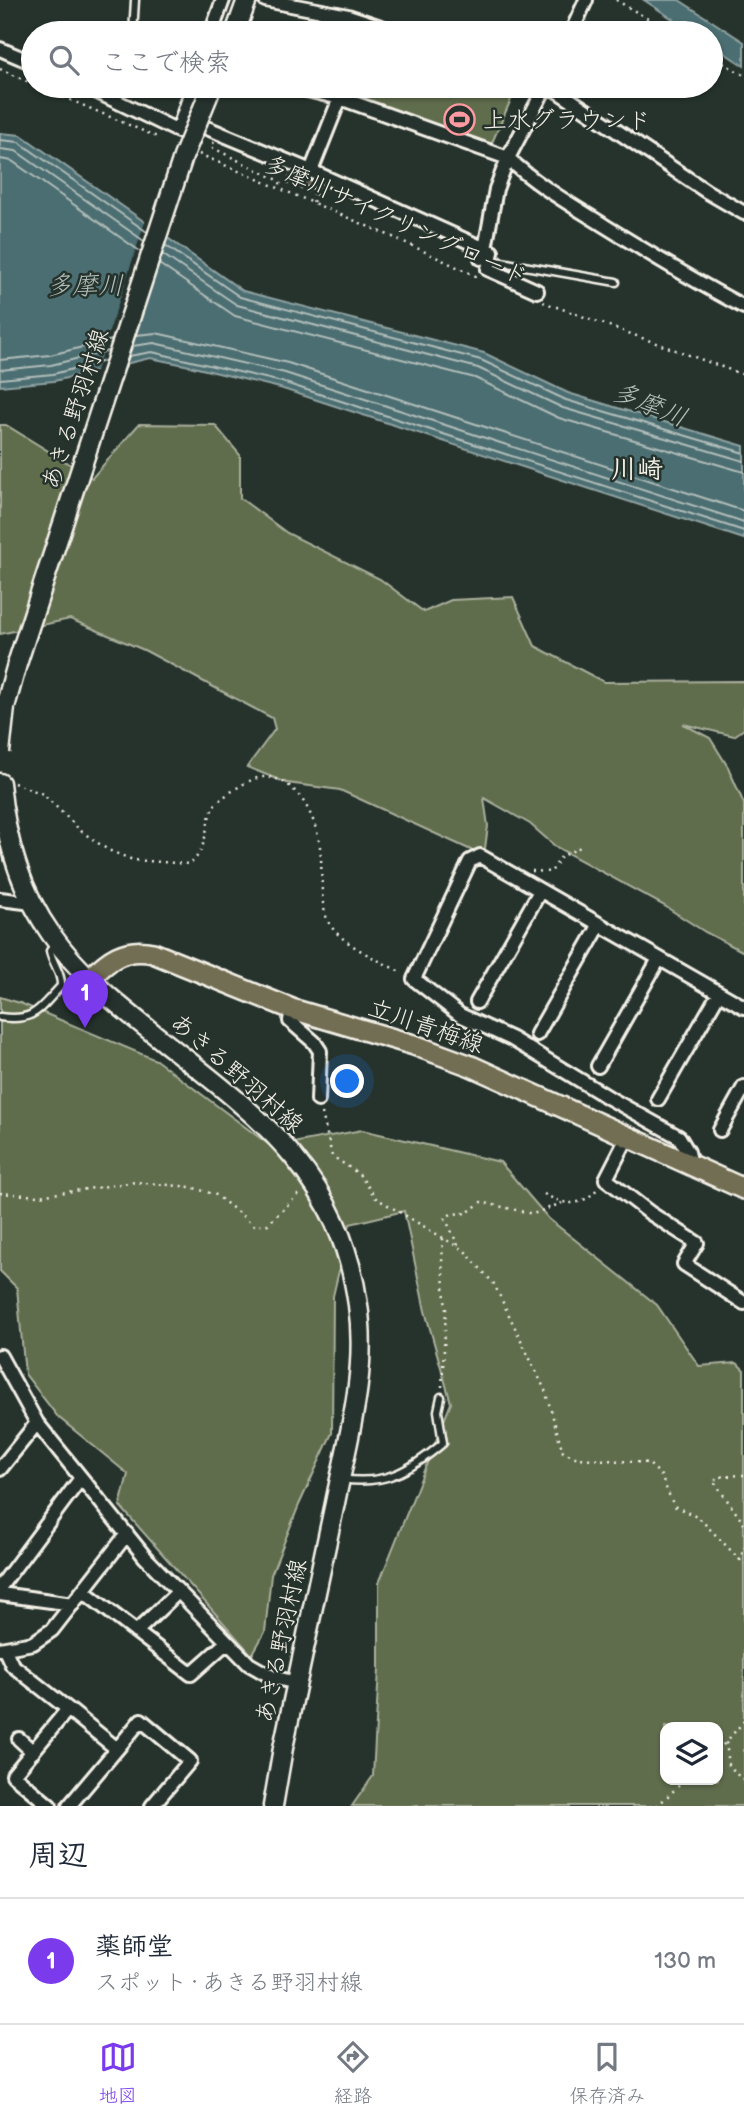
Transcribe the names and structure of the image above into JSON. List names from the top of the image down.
{
  "streets": {
    "main road": ["あきる野羽村線", "立川青梅線"],
    "path": ["多摩川サイクリングロード"]
  },
  "crossings": [
    ["あきる野羽村線", "立川青梅線"]
  ],
  "districts": ["川崎"],
  "water": ["多摩川"],
  "places": {
    "sports": ["上水グラウンド"]
  },
  "page": {
    "search": "ここで検索",
    "pins": "1",
    "heading": "周辺",
    "list": [
      {
        "mark": "1",
        "name": "薬師堂",
        "note": "スポット · あきる野羽村線",
        "value": "130 m"
      }
    ],
    "nav": ["地図", "経路", "保存済み"]
  }
}
